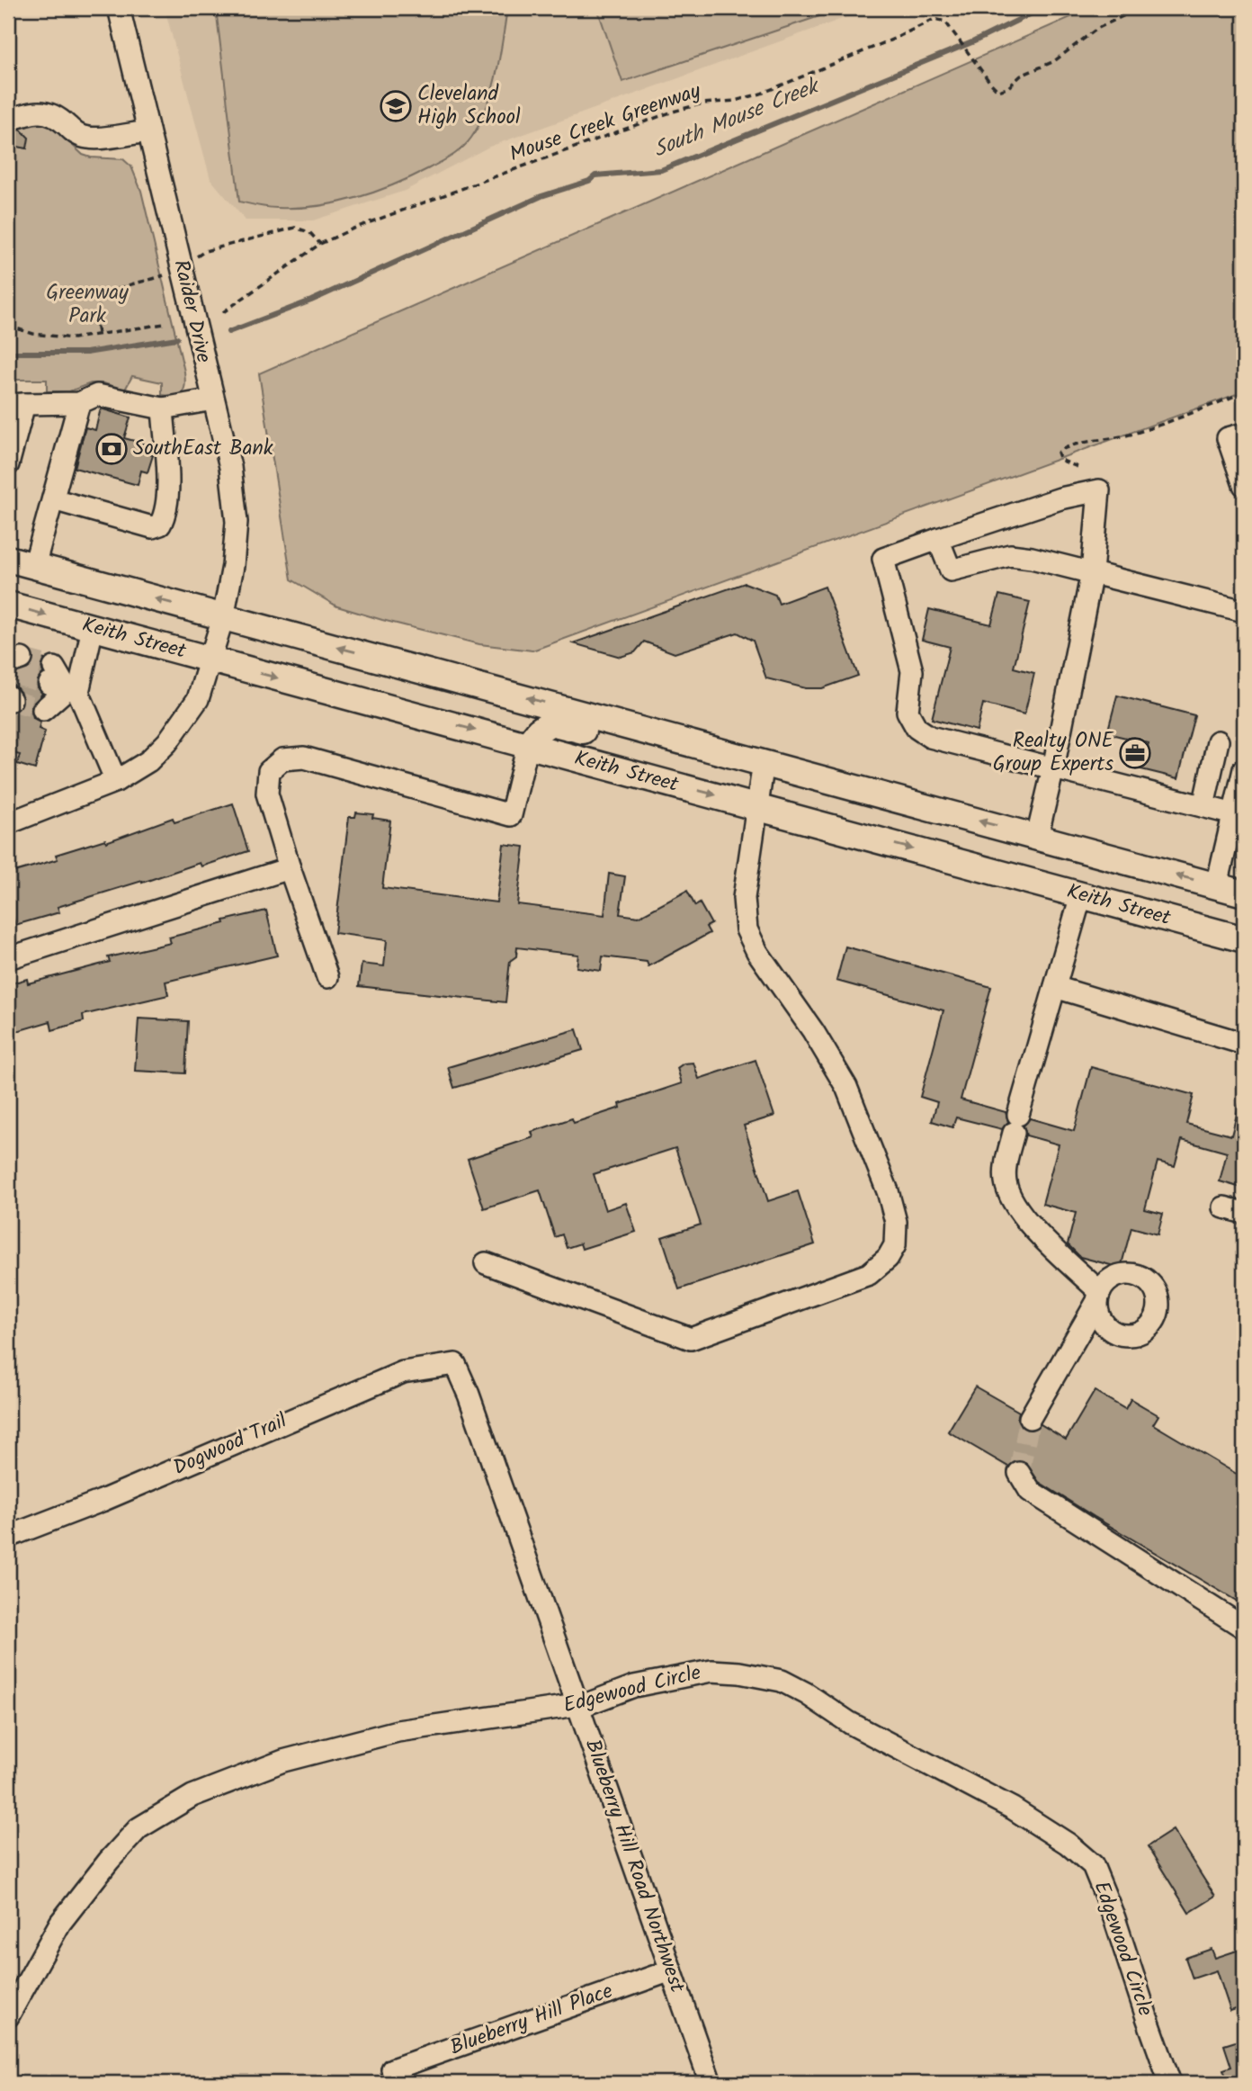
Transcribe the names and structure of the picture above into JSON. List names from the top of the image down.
{
  "streets": {
    "main road": ["Keith Street"],
    "street": [
      "Raider Drive",
      "Dogwood Trail",
      "Edgewood Circle",
      "Blueberry Hill Road Northwest",
      "Blueberry Hill Place"
    ],
    "path": ["Mouse Creek Greenway"]
  },
  "crossings": [
    ["Raider Drive", "Keith Street"],
    ["Dogwood Trail", "Blueberry Hill Road Northwest"],
    ["Edgewood Circle", "Blueberry Hill Road Northwest"],
    ["Blueberry Hill Road Northwest", "Blueberry Hill Place"]
  ],
  "water": ["South Mouse Creek"],
  "parks": ["Greenway Park"],
  "places": {
    "school or university": ["Cleveland High School"],
    "bank": ["SouthEast Bank"],
    "office": ["Realty ONE Group Experts"]
  }
}
